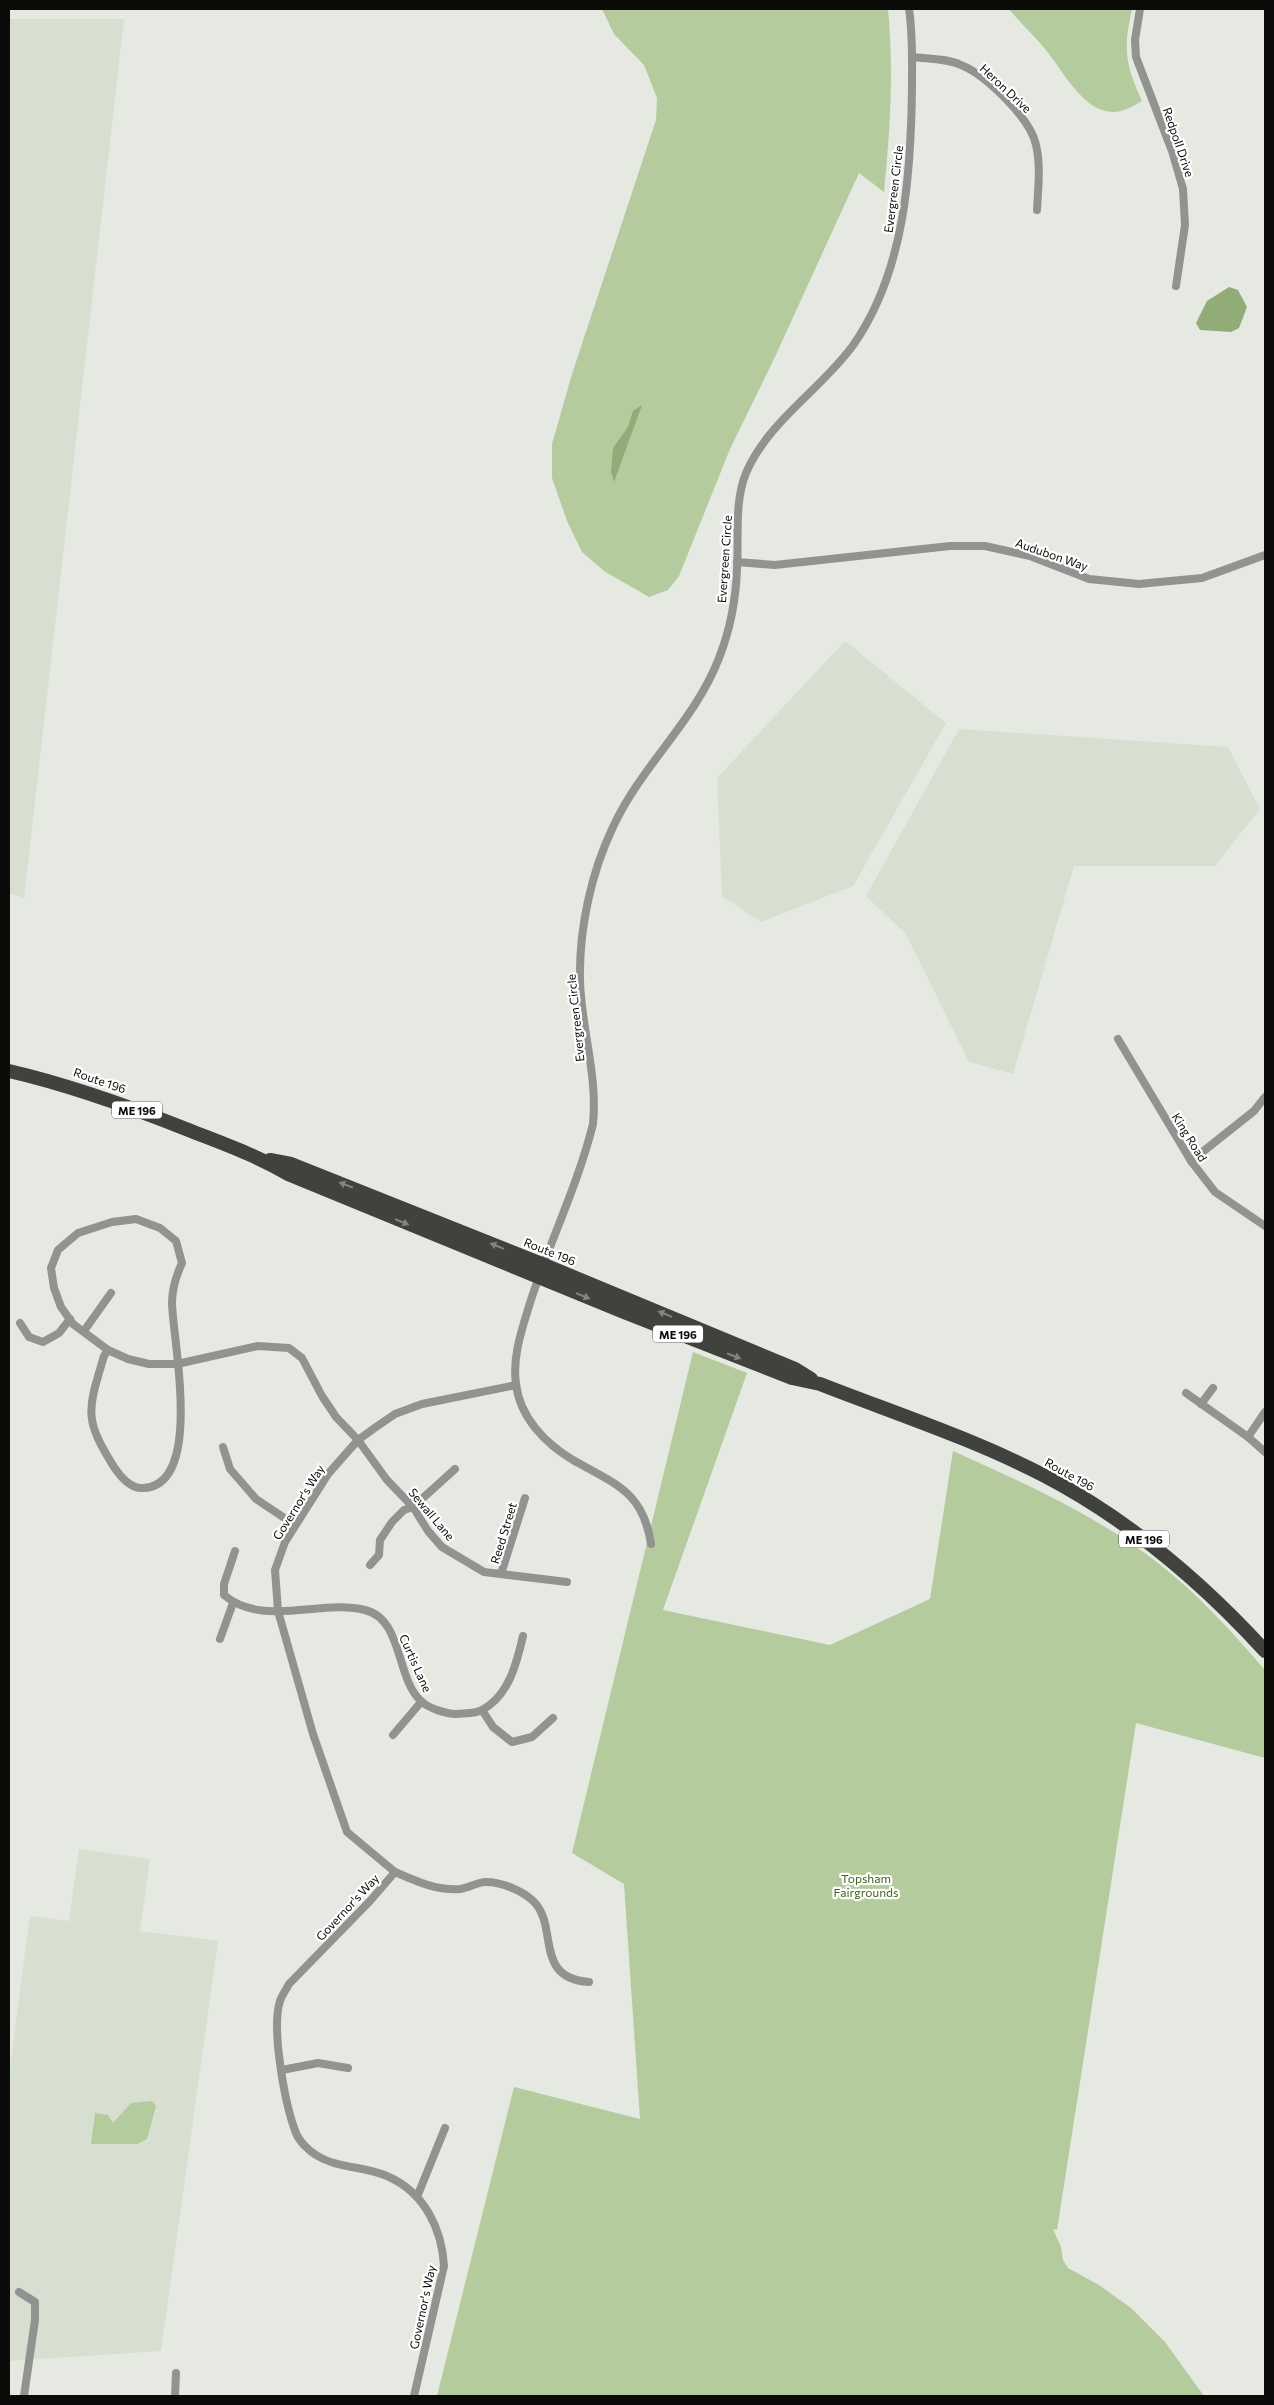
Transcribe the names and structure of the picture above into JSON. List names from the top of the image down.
{
  "streets": {
    "highway": ["Route 196", "ME 196"],
    "street": [
      "Heron Drive",
      "Redpoll Drive",
      "Evergreen Circle",
      "Audubon Way",
      "King Road",
      "Governor's Way",
      "Sewall Lane",
      "Reed Street",
      "Curtis Lane"
    ]
  },
  "crossings": [
    ["Heron Drive", "Evergreen Circle"],
    ["Evergreen Circle", "Audubon Way"],
    ["Evergreen Circle", "Route 196"],
    ["Evergreen Circle", "Governor's Way"],
    ["Governor's Way", "Sewall Lane"],
    ["Governor's Way", "Curtis Lane"],
    ["Sewall Lane", "Reed Street"]
  ],
  "parks": ["Topsham Fairgrounds"]
}
